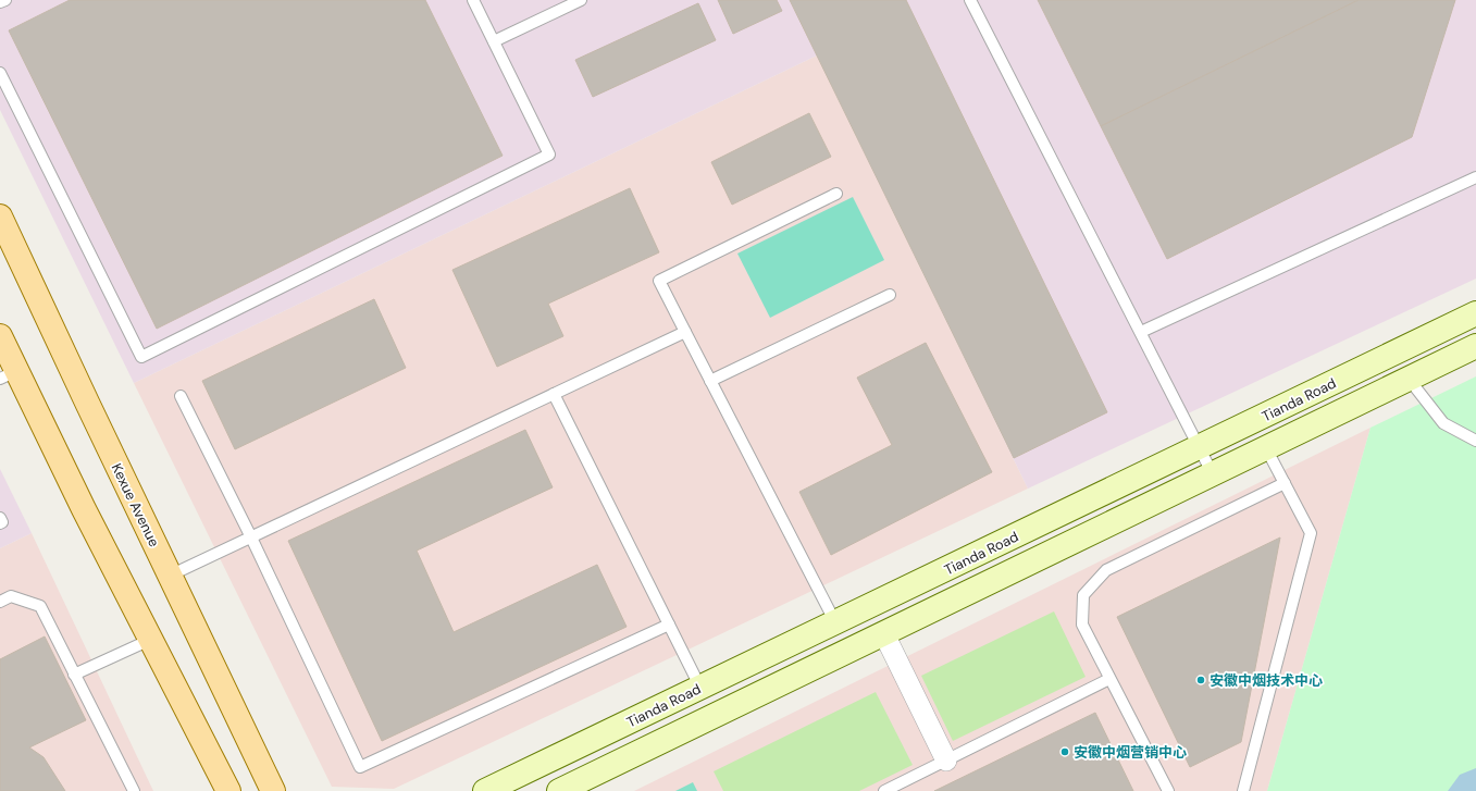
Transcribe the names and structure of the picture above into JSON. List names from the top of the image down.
{
  "streets": {
    "main road": ["Kexue Avenue"],
    "street": ["Tianda Road"]
  },
  "places": ["安徽中烟技术中心", "安徽中烟营销中心"]
}
